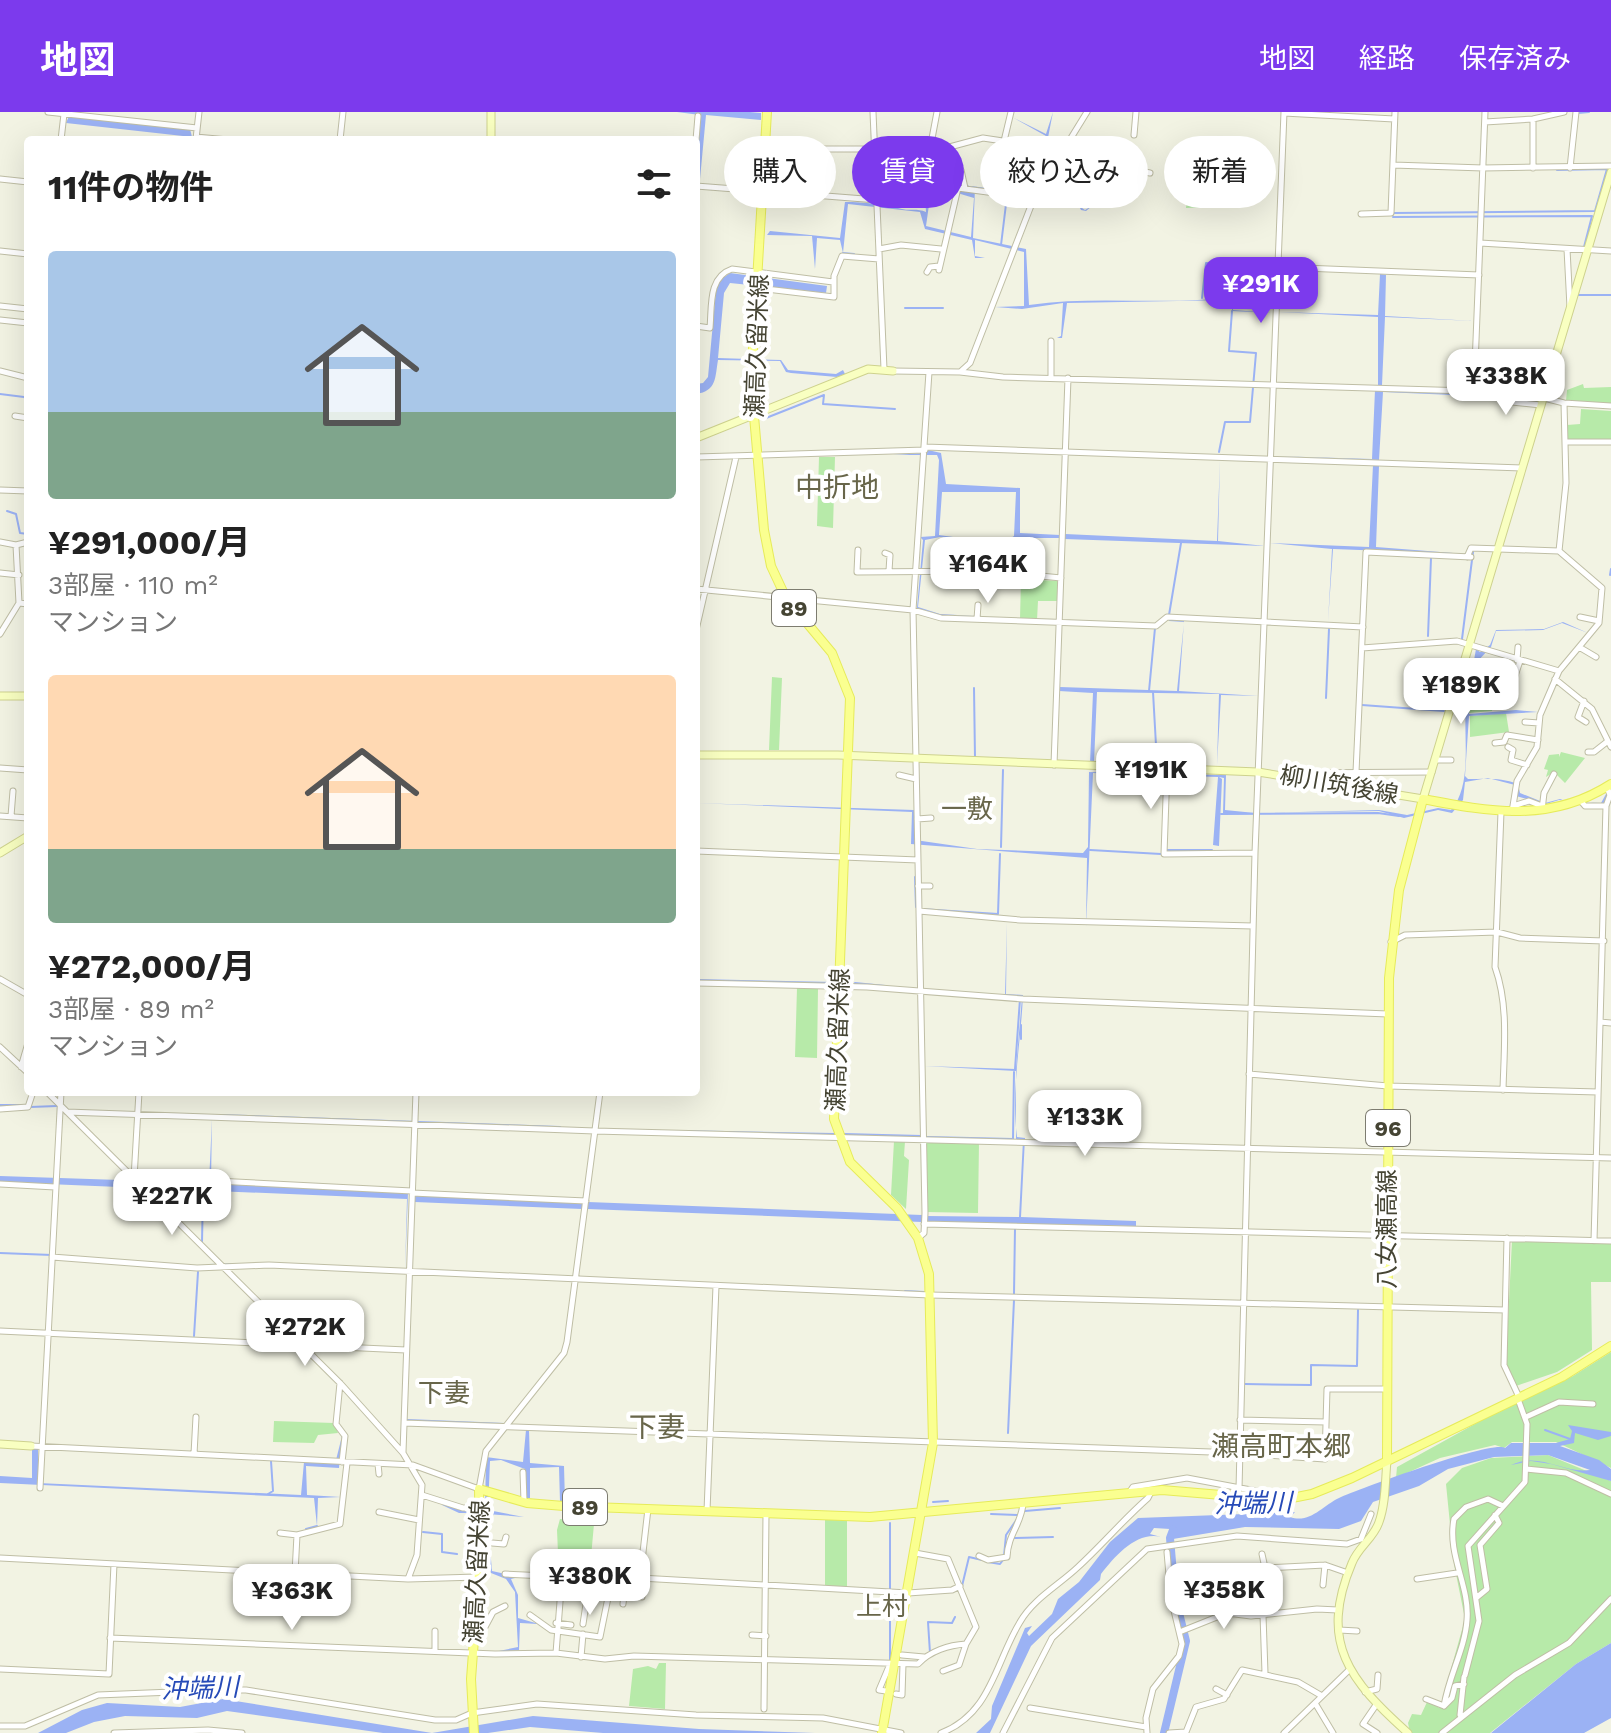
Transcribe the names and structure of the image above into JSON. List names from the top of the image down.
{
  "streets": {
    "main road": [
      "瀬高久留米線",
      "89",
      "柳川筑後線",
      "96",
      "八女瀬高線"
    ]
  },
  "crossings": [
    ["瀬高久留米線", "89"],
    ["瀬高久留米線", "柳川筑後線"],
    ["89", "八女瀬高線"],
    ["柳川筑後線", "八女瀬高線"]
  ],
  "districts": [
    "中折地",
    "一敷",
    "下妻",
    "下妻",
    "瀬高町本郷",
    "上村"
  ],
  "water": ["沖端川"],
  "page": {
    "header": "地図",
    "nav": ["地図", "経路", "保存済み"],
    "chip": [
      "購入",
      "賃貸",
      "絞り込み",
      "新着"
    ],
    "heading": "11件の物件",
    "list": [
      {
        "name": "¥291,000/月",
        "note": "3部屋 · 110 m² · マンション"
      },
      {
        "name": "¥272,000/月",
        "note": "3部屋 · 89 m² · マンション"
      }
    ],
    "price": [
      "¥291K",
      "¥338K",
      "¥164K",
      "¥189K",
      "¥191K",
      "¥133K",
      "¥227K",
      "¥272K",
      "¥380K",
      "¥358K",
      "¥363K"
    ]
  }
}
